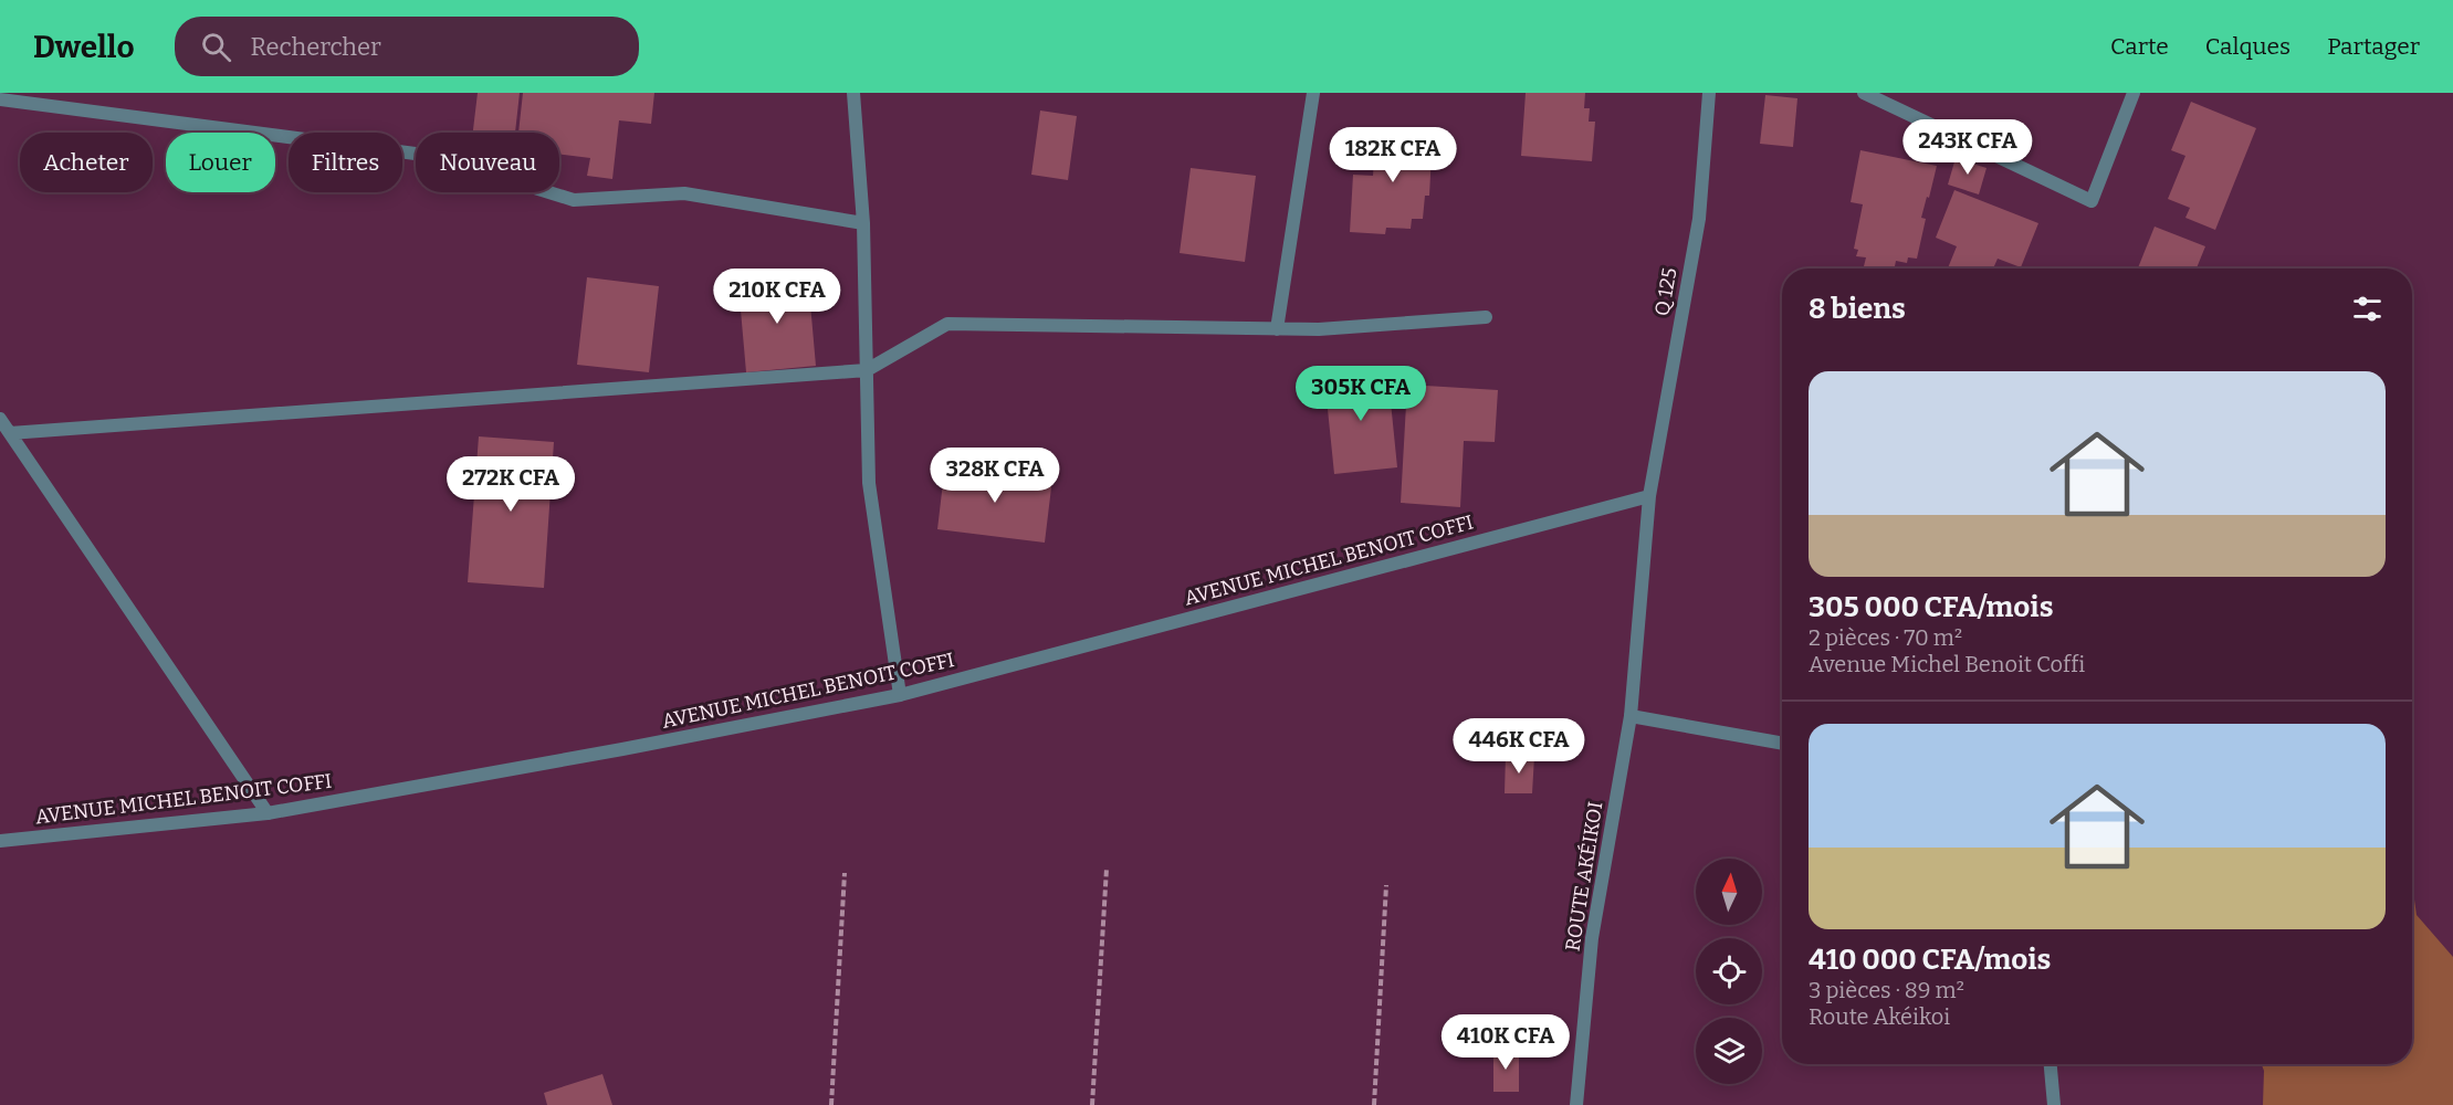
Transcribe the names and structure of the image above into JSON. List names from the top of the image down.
{
  "streets": {
    "street": ["Q 125", "AVENUE MICHEL BENOIT COFFI", "ROUTE AKÉIKOI"]
  },
  "crossings": [
    ["Q 125", "AVENUE MICHEL BENOIT COFFI"],
    ["Q 125", "ROUTE AKÉIKOI"],
    ["AVENUE MICHEL BENOIT COFFI", "ROUTE AKÉIKOI"]
  ],
  "north": "top",
  "page": {
    "header": "Dwello",
    "search": "Rechercher",
    "nav": ["Carte", "Calques", "Partager"],
    "price": [
      "243K CFA",
      "182K CFA",
      "210K CFA",
      "305K CFA",
      "328K CFA",
      "272K CFA",
      "446K CFA",
      "410K CFA"
    ],
    "chip": [
      "Acheter",
      "Louer",
      "Filtres",
      "Nouveau"
    ],
    "heading": "8 biens",
    "list": [
      {
        "name": "305 000 CFA/mois",
        "note": "2 pièces · 70 m² · Avenue Michel Benoit Coffi"
      },
      {
        "name": "410 000 CFA/mois",
        "note": "3 pièces · 89 m² · Route Akéikoi"
      }
    ]
  }
}
